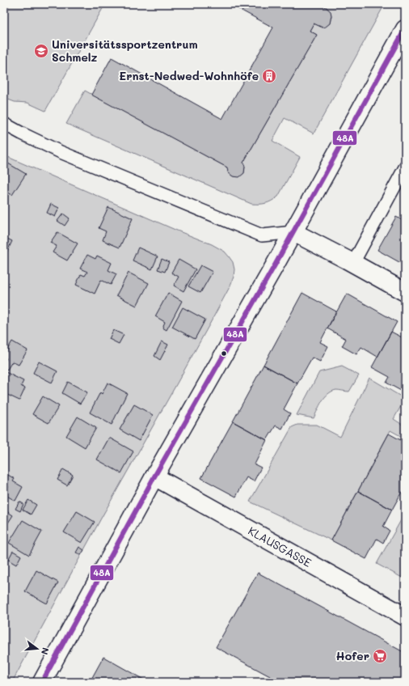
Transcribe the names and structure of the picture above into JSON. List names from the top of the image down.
{
  "streets": {
    "main road": ["KLAUSGASSE"]
  },
  "places": {
    "school or university": ["Universitätssportzentrum Schmelz"],
    "building": ["Ernst-Nedwed-Wohnhöfe"],
    "supermarket": ["Hofer"]
  },
  "lines": ["transit line 48A"],
  "north": "right"
}
